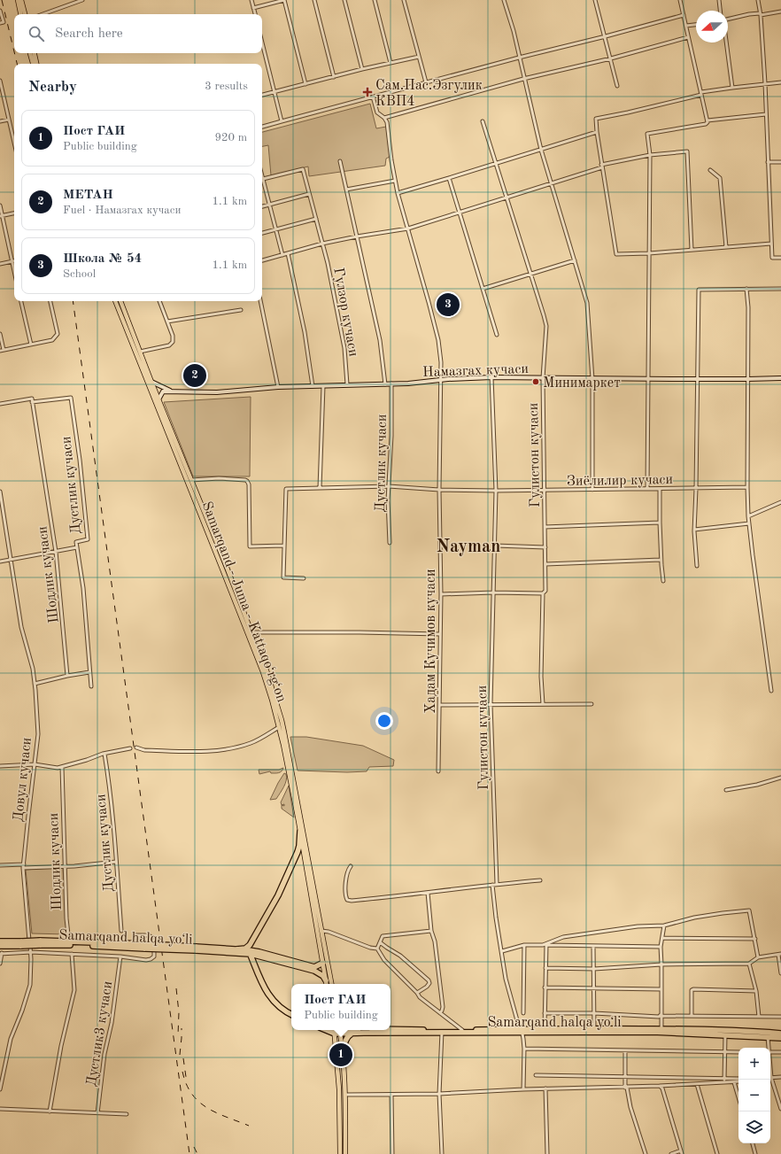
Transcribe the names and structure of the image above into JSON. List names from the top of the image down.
{
  "streets": {
    "highway": ["Samarqand halqa yoʻli"],
    "main road": ["Samarqand - Juma - Kattaqo‘rg‘on"],
    "street": [
      "Гулзор кучаси",
      "Намазгах кучаси",
      "Гулистон кучаси",
      "Дустлик кучаси",
      "Зиёлилир кучаси",
      "Шодлик кучаси",
      "Хадам Кучимов кучаси",
      "Довул кучаси",
      "Дустлик3 кучаси"
    ]
  },
  "crossings": [
    ["Гулзор кучаси", "Намазгах кучаси"],
    ["Намазгах кучаси", "Гулистон кучаси"],
    ["Намазгах кучаси", "Дустлик кучаси"],
    ["Намазгах кучаси", "Хадам Кучимов кучаси"],
    ["Гулистон кучаси", "Зиёлилир кучаси"],
    ["Дустлик кучаси", "Зиёлилир кучаси"],
    ["Дустлик кучаси", "Шодлик кучаси"],
    ["Зиёлилир кучаси", "Хадам Кучимов кучаси"],
    ["Samarqand - Juma - Kattaqo‘rg‘on", "Samarqand halqa yoʻli"]
  ],
  "districts": ["Nayman"],
  "places": {
    "health": ["Сам.Пас.Эзгулик КВП4"],
    "other": ["Минимаркет"]
  },
  "north": "left",
  "page": {
    "search": "Search here",
    "heading": ["Nearby", "3 results"],
    "list": [
      {
        "mark": "1",
        "name": "Пост ГАИ",
        "note": "Public building",
        "value": "920 m"
      },
      {
        "mark": "2",
        "name": "МЕТАН",
        "note": "Fuel · Намазгах кучаси",
        "value": "1.1 km"
      },
      {
        "mark": "3",
        "name": "Школа № 54",
        "note": "School",
        "value": "1.1 km"
      }
    ],
    "pins": ["3", "2", "1"],
    "popup": ["Пост ГАИ", "Public building"],
    "map_buttons": ["+", "−"]
  }
}
